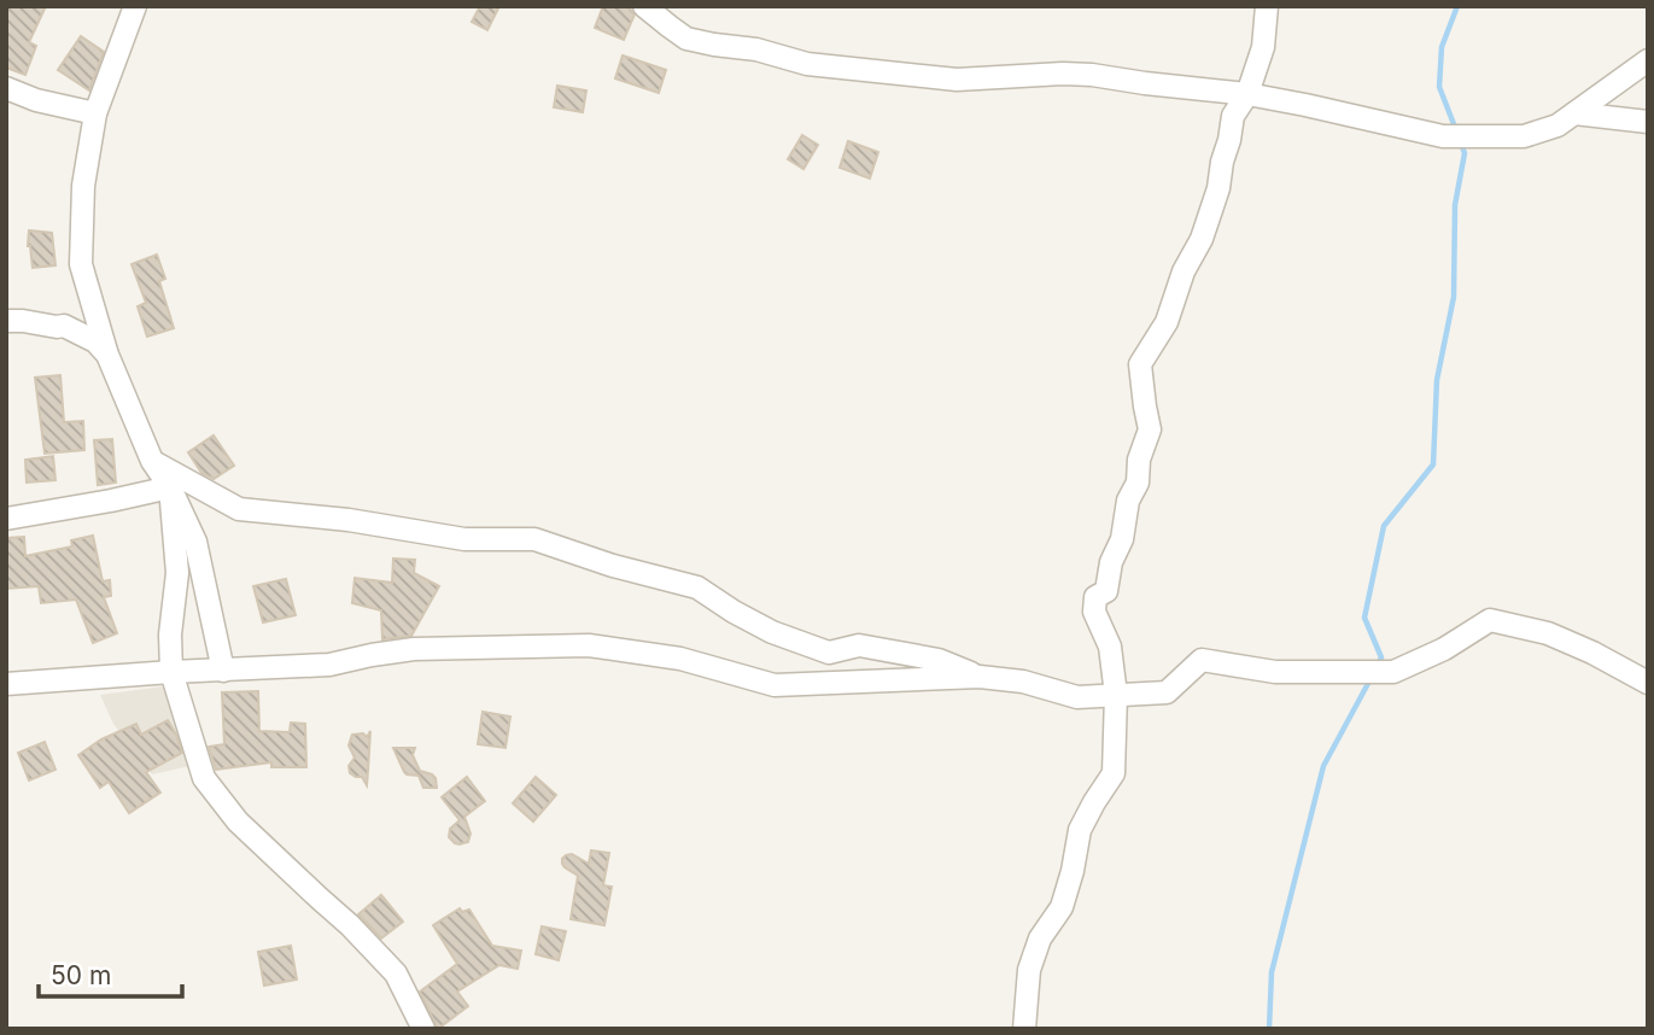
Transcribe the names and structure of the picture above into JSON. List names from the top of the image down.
{
  "scale_bar": "50 m"
}
